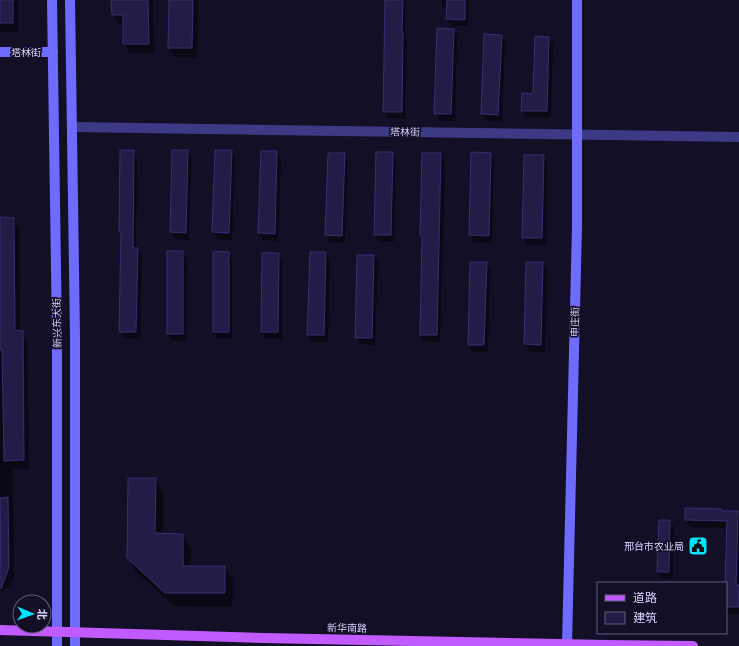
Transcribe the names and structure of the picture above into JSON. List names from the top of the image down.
{
  "streets": {
    "main road": [
      "塔林街",
      "申庄街",
      "新兴东大街",
      "新华南路"
    ]
  },
  "crossings": [
    ["塔林街", "申庄街"],
    ["塔林街", "新兴东大街"],
    ["申庄街", "新华南路"],
    ["新兴东大街", "新华南路"]
  ],
  "places": {
    "public building": ["邢台市农业局"]
  },
  "legend": ["道路", "建筑"],
  "north": "right"
}
